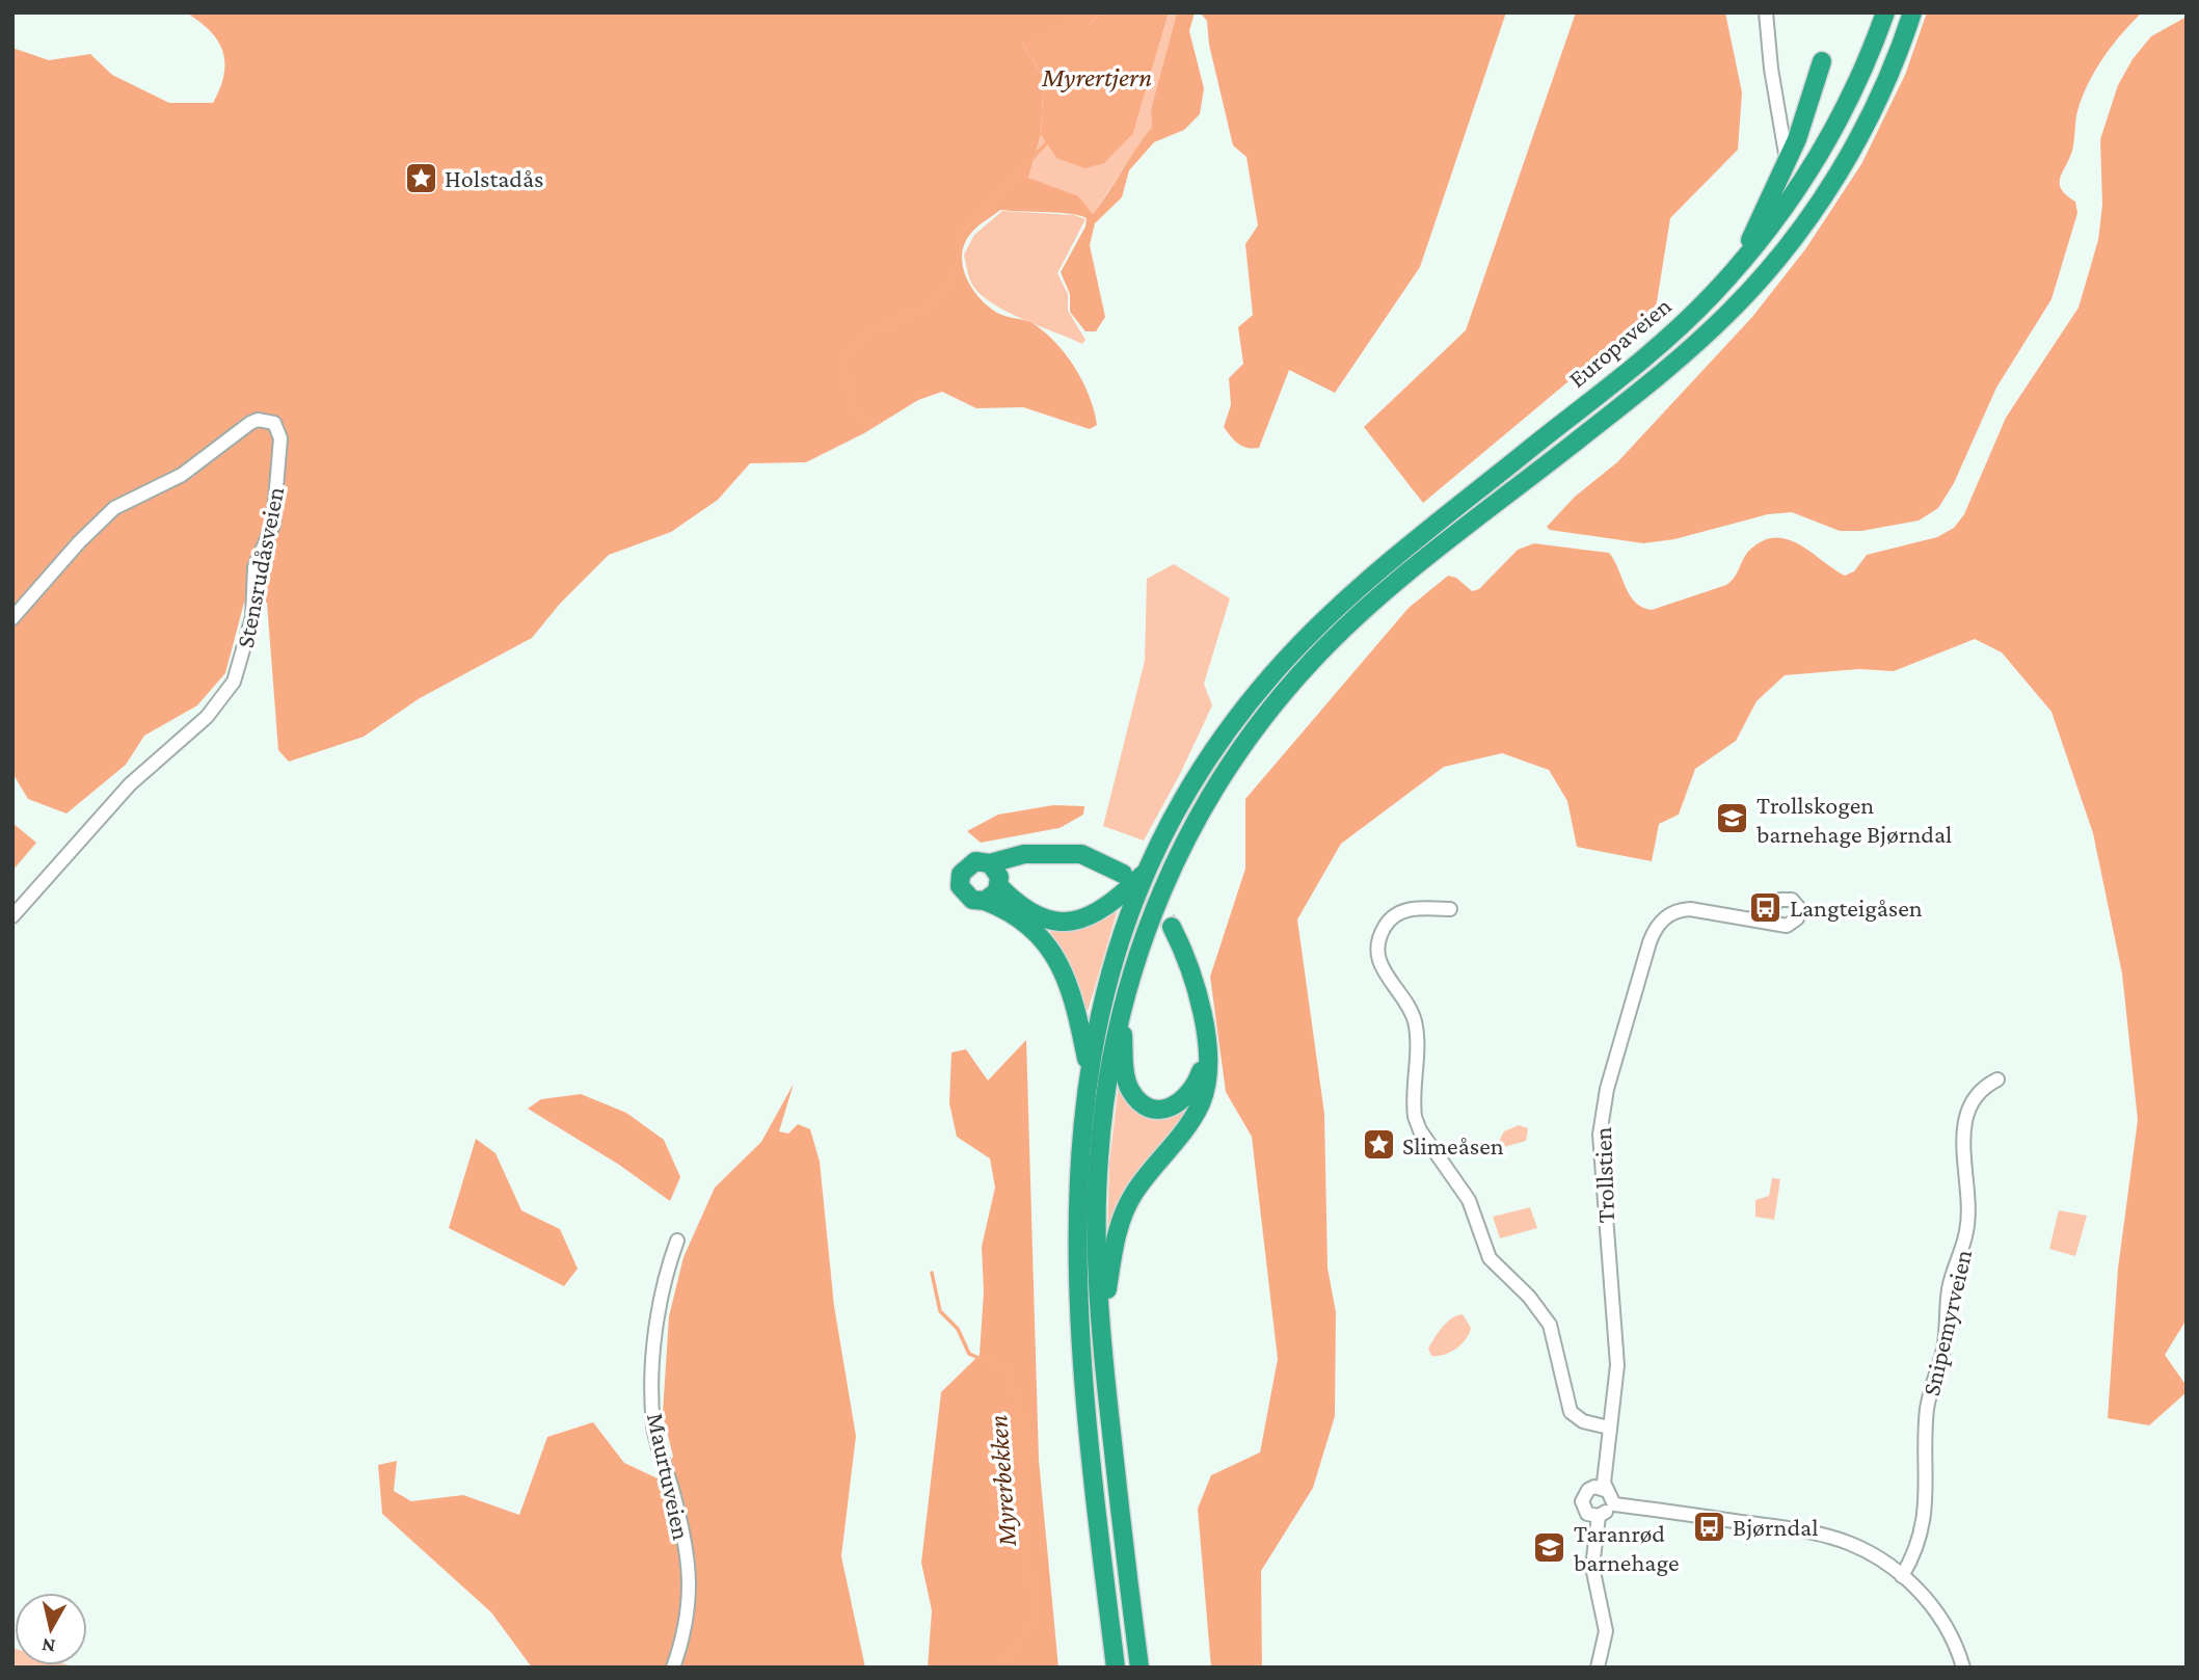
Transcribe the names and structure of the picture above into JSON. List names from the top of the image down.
{
  "streets": {
    "highway": ["Europaveien"],
    "street": [
      "Stensrudåsveien",
      "Trollstien",
      "Snipemyrveien",
      "Maurtuveien"
    ]
  },
  "water": ["Myrertjern", "Myrerbekken"],
  "places": {
    "place": ["Holstadås", "Slimeåsen"],
    "school or university": ["Trollskogen barnehage Bjørndal", "Taranrød barnehage"],
    "bus stop": ["Langteigåsen", "Bjørndal"]
  },
  "north": "bottom"
}
